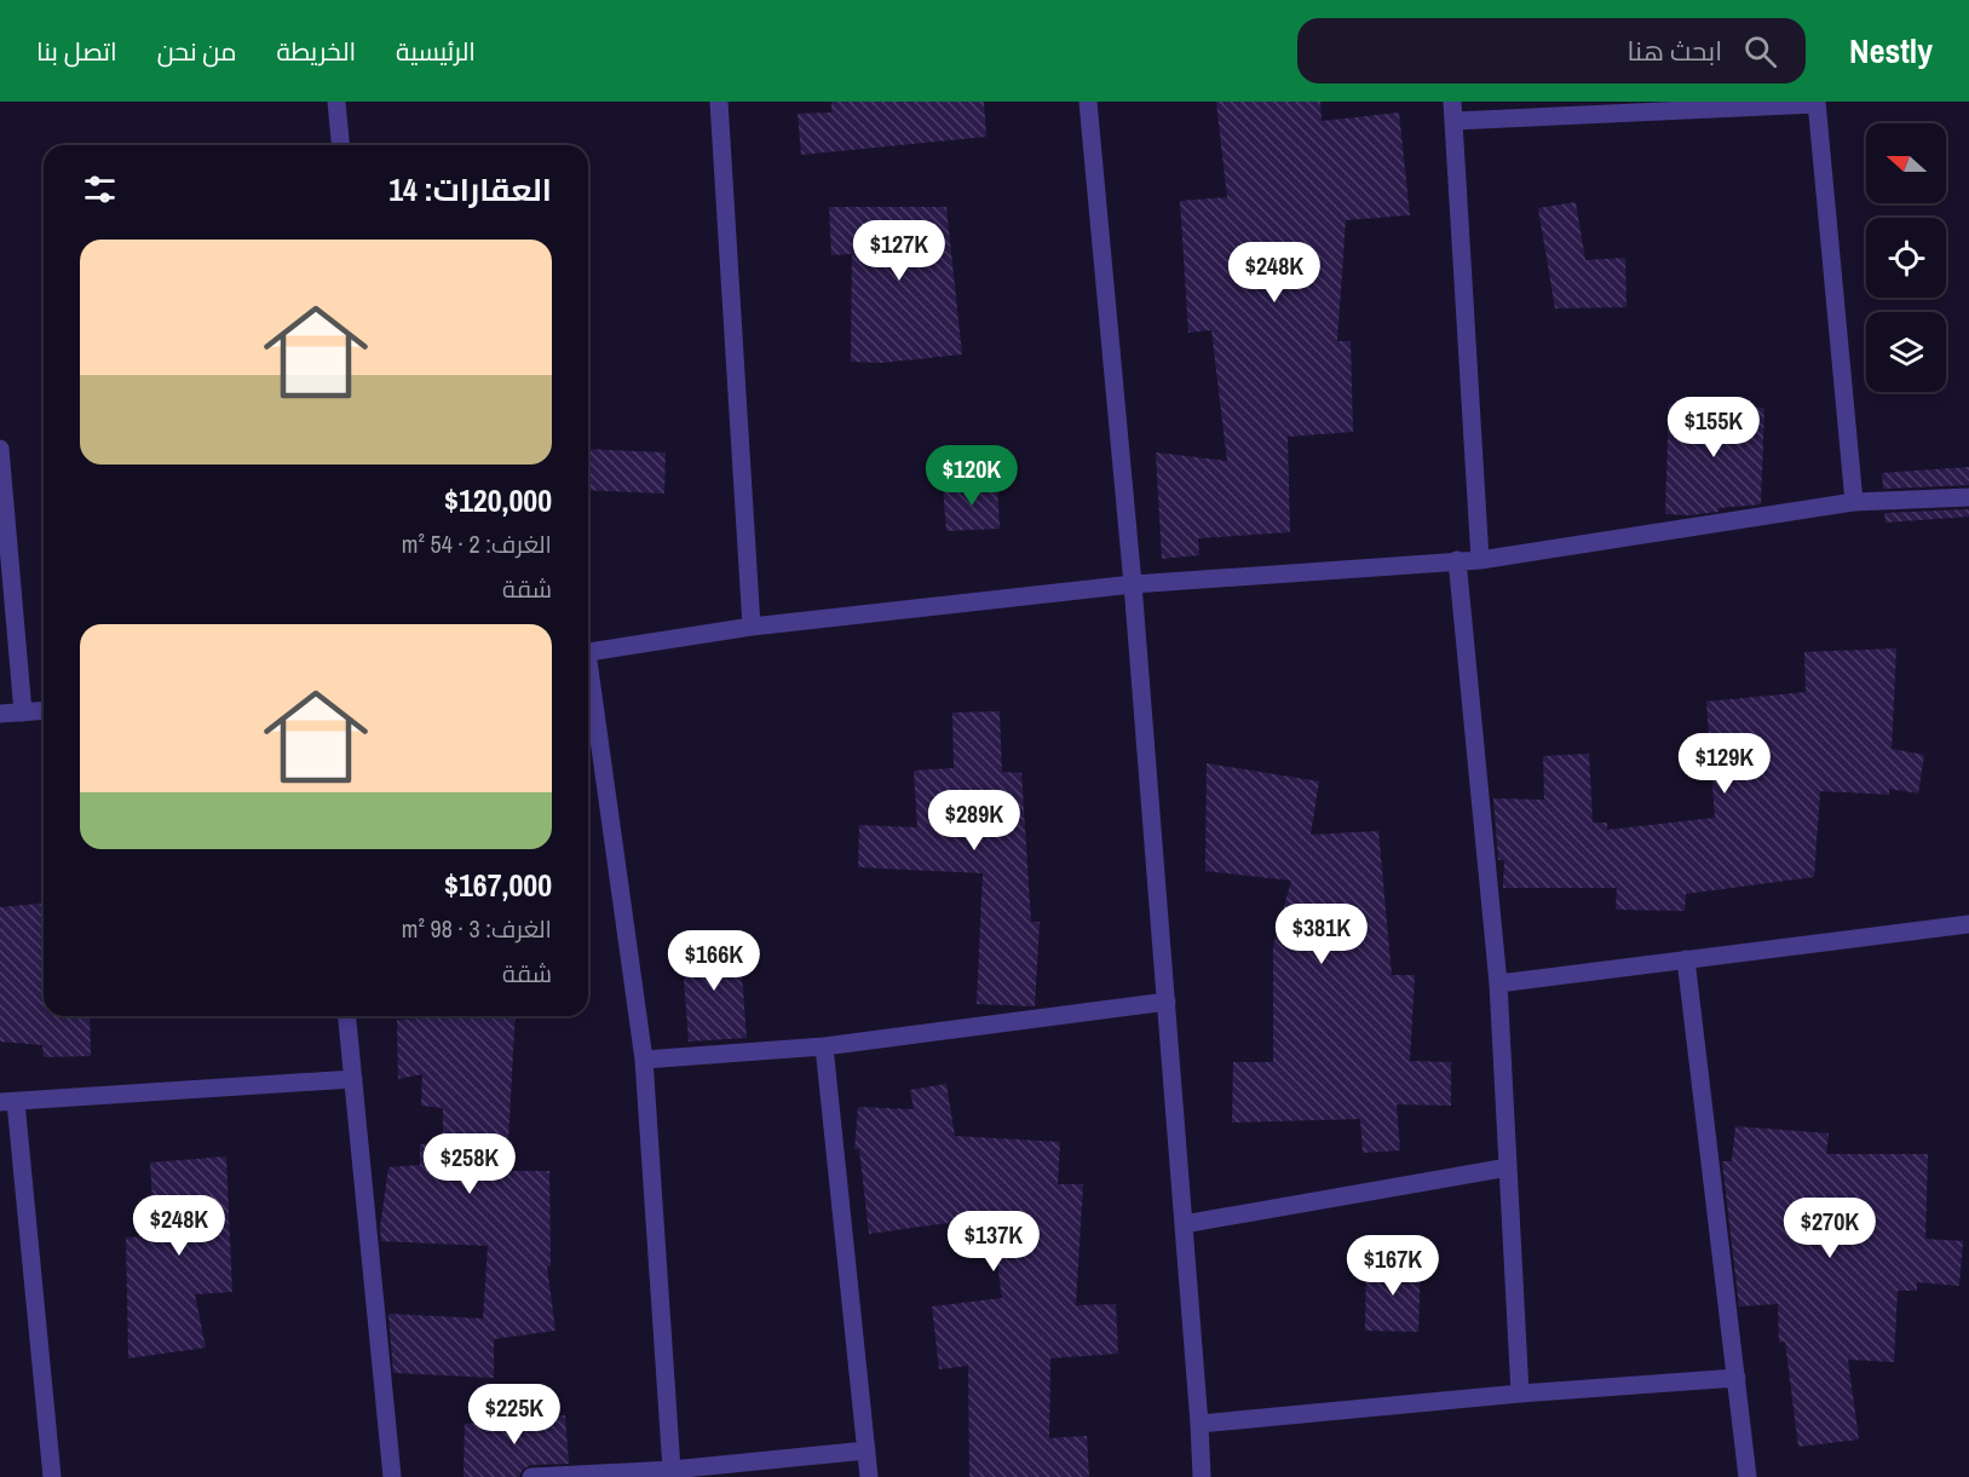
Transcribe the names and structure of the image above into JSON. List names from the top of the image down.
{
  "north": "left",
  "page": {
    "header": "Nestly",
    "search": "ابحث هنا",
    "nav": [
      "الرئيسية",
      "الخريطة",
      "من نحن",
      "اتصل بنا"
    ],
    "heading": "العقارات: 14",
    "price": [
      "$127K",
      "$248K",
      "$155K",
      "$120K",
      "$129K",
      "$289K",
      "$381K",
      "$166K",
      "$258K",
      "$248K",
      "$270K",
      "$137K",
      "$167K",
      "$225K"
    ],
    "list": [
      {
        "name": "$120,000",
        "note": "الغرف: 2 · 54 m² · شقة"
      },
      {
        "name": "$167,000",
        "note": "الغرف: 3 · 98 m² · شقة"
      }
    ]
  }
}
